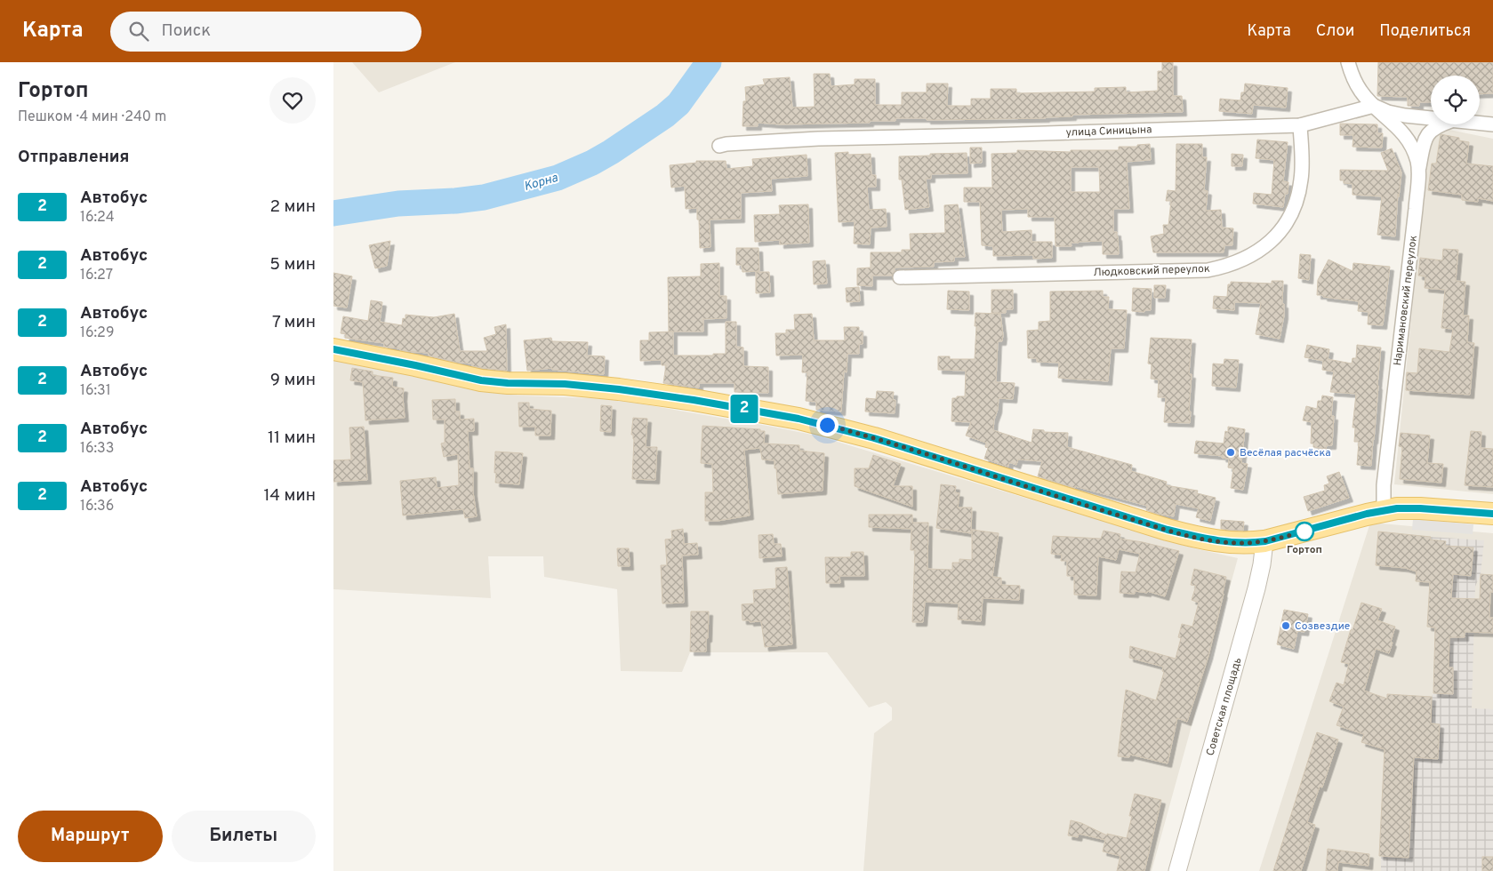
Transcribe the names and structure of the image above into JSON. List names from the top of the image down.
{
  "streets": {
    "street": [
      "улица Синицына",
      "Людковский переулок",
      "Наримановский переулок",
      "Советская площадь"
    ]
  },
  "crossings": [
    ["улица Синицына", "Людковский переулок"],
    ["улица Синицына", "Наримановский переулок"]
  ],
  "water": ["Корна"],
  "places": ["Весёлая расчёска", "Гортоп", "Созвездие"],
  "lines": ["bus line 2"],
  "page": {
    "header": "Карта",
    "search": "Поиск",
    "nav": ["Карта", "Слои", "Поделиться"],
    "heading": [
      ["Гортоп", "Пешком · 4 мин · 240 m"],
      "Отправления"
    ],
    "on_map": "2",
    "list": [
      {
        "mark": "2",
        "name": "Автобус",
        "note": "16:24",
        "value": "2 мин"
      },
      {
        "mark": "2",
        "name": "Автобус",
        "note": "16:27",
        "value": "5 мин"
      },
      {
        "mark": "2",
        "name": "Автобус",
        "note": "16:29",
        "value": "7 мин"
      },
      {
        "mark": "2",
        "name": "Автобус",
        "note": "16:31",
        "value": "9 мин"
      },
      {
        "mark": "2",
        "name": "Автобус",
        "note": "16:33",
        "value": "11 мин"
      },
      {
        "mark": "2",
        "name": "Автобус",
        "note": "16:36",
        "value": "14 мин"
      }
    ],
    "buttons": ["Маршрут", "Билеты"]
  }
}
